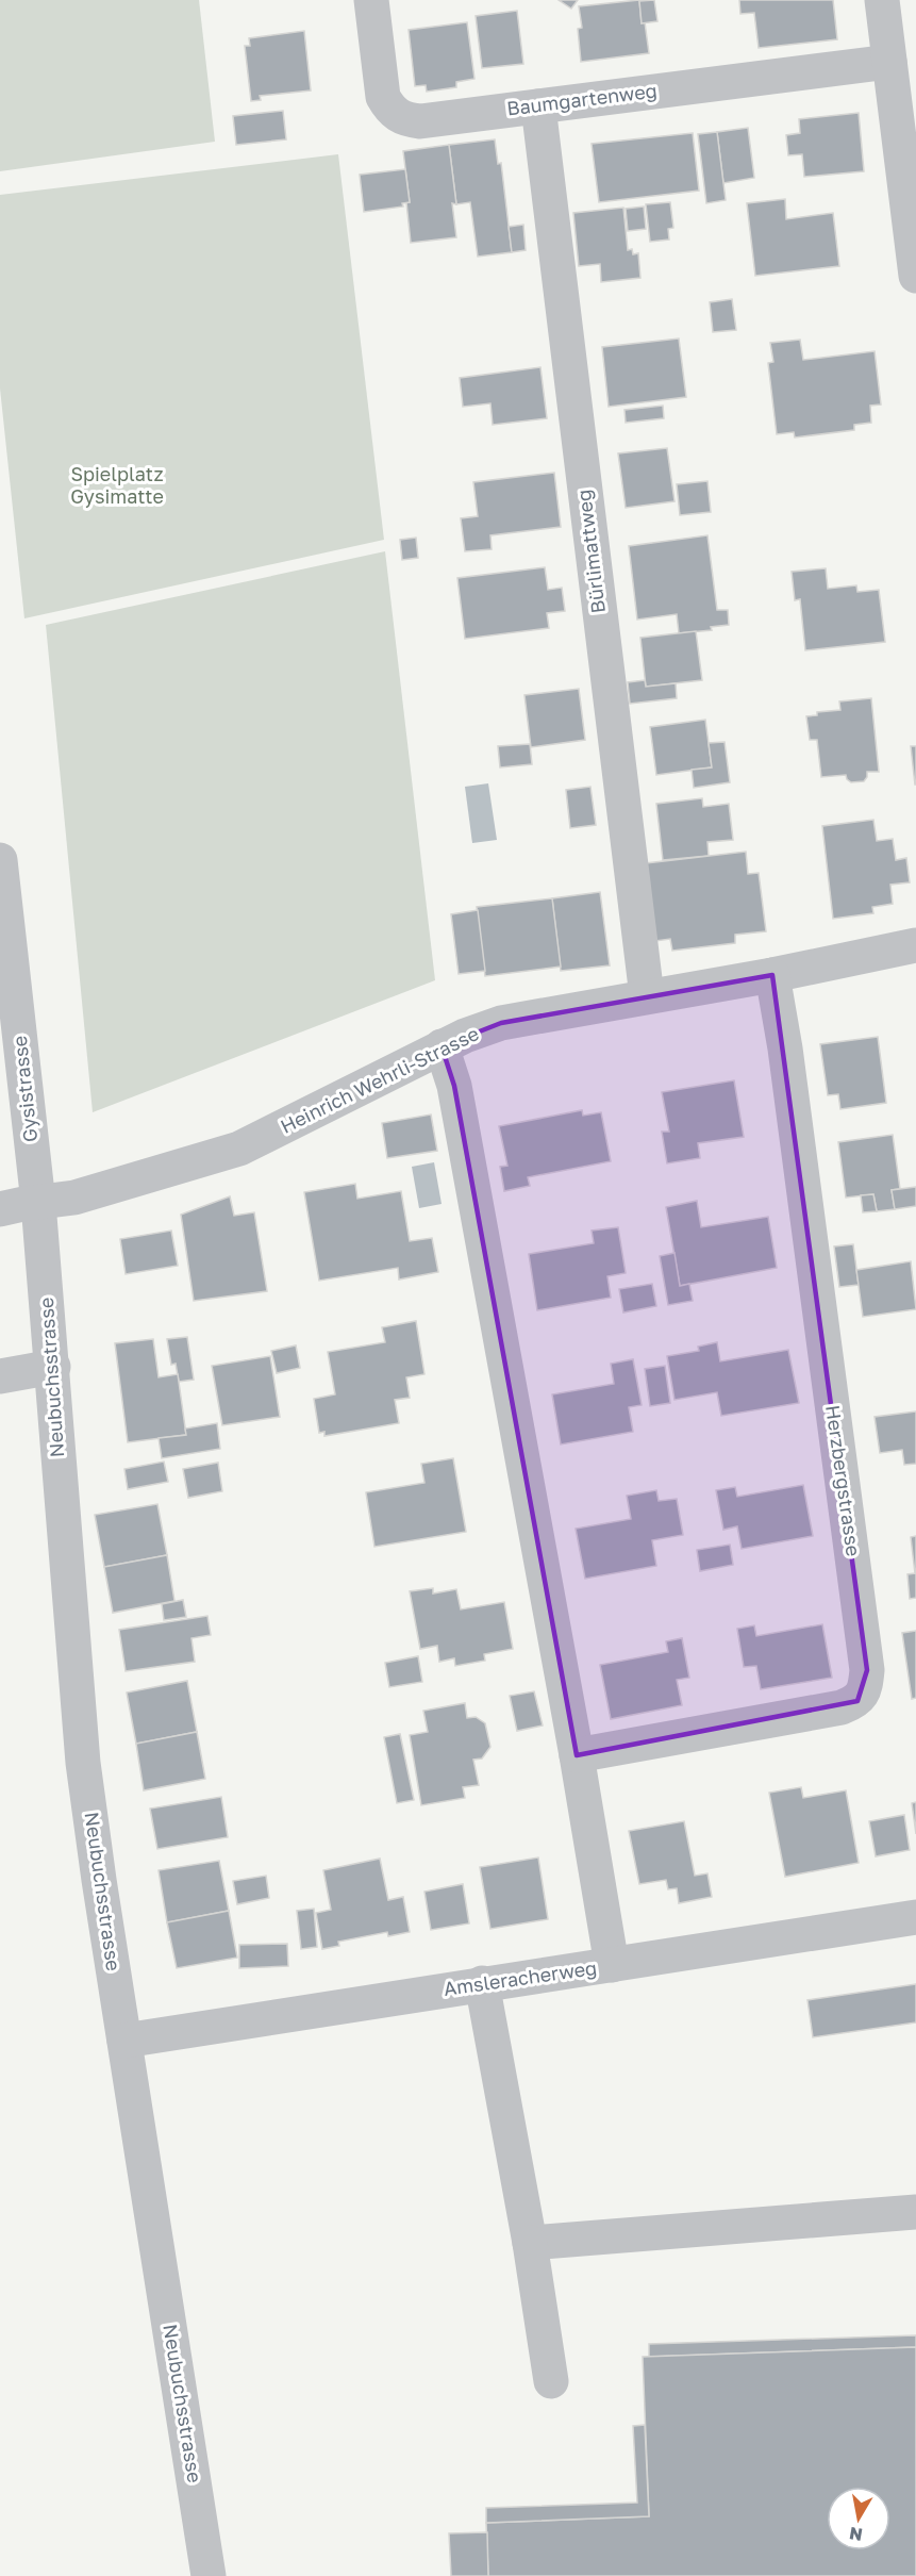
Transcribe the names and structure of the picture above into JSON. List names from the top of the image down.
{
  "streets": {
    "street": [
      "Baumgartenweg",
      "Bürlimattweg",
      "Heinrich Wehrli-Strasse",
      "Gysistrasse",
      "Neubuchsstrasse",
      "Herzbergstrasse",
      "Amsleracherweg"
    ]
  },
  "crossings": [
    ["Baumgartenweg", "Bürlimattweg"],
    ["Bürlimattweg", "Heinrich Wehrli-Strasse"],
    ["Heinrich Wehrli-Strasse", "Gysistrasse"],
    ["Heinrich Wehrli-Strasse", "Neubuchsstrasse"],
    ["Heinrich Wehrli-Strasse", "Herzbergstrasse"],
    ["Gysistrasse", "Neubuchsstrasse"],
    ["Neubuchsstrasse", "Amsleracherweg"]
  ],
  "parks": ["Spielplatz Gysimatte"],
  "north": "bottom"
}
